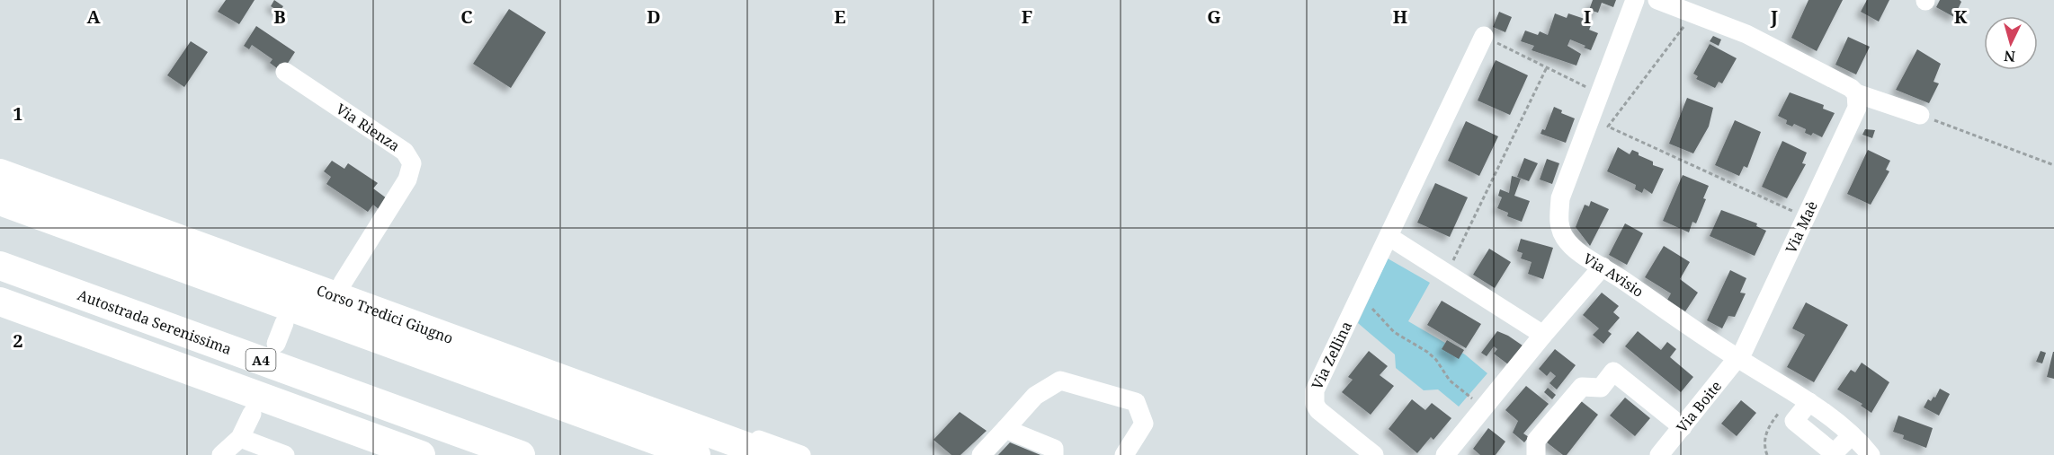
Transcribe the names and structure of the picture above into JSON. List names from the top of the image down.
{
  "streets": {
    "highway": ["Corso Tredici Giugno", "Autostrada Serenissima", "A4"],
    "street": [
      "Via Rienza",
      "Via Maè",
      "Via Avisio",
      "Via Zellina",
      "Via Boite"
    ]
  },
  "crossings": [
    ["Via Maè", "Via Avisio"],
    ["Via Maè", "Via Boite"],
    ["Via Avisio", "Via Boite"]
  ],
  "north": "bottom",
  "grid": {
    "columns": [
      "A",
      "B",
      "C",
      "D",
      "E",
      "F",
      "G",
      "H",
      "I",
      "J",
      "K"
    ],
    "rows": ["1", "2"]
  }
}
